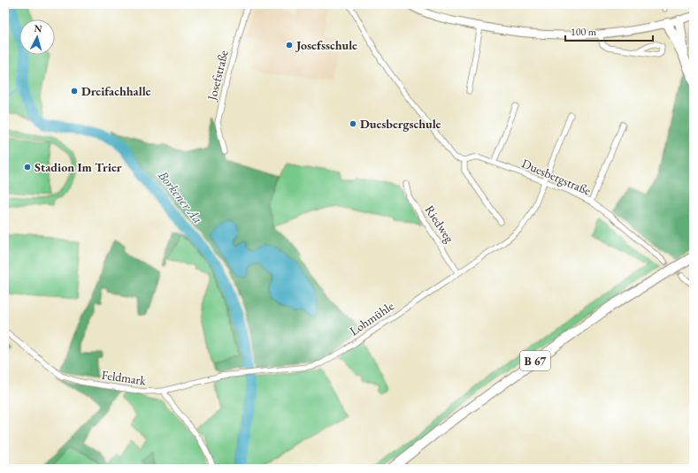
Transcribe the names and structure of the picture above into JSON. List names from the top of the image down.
{
  "streets": {
    "highway": ["B 67"],
    "street": [
      "Josefstraße",
      "Duesbergstraße",
      "Riedweg",
      "Lohmühle",
      "Feldmark"
    ]
  },
  "crossings": [
    ["Duesbergstraße", "Lohmühle"],
    ["Riedweg", "Lohmühle"],
    ["Lohmühle", "Feldmark"]
  ],
  "water": ["Borkener Aa"],
  "places": [
    "Josefsschule",
    "Dreifachhalle",
    "Duesbergschule",
    "Stadion Im Trier"
  ],
  "scale_bar": "100 m",
  "north": "top"
}
